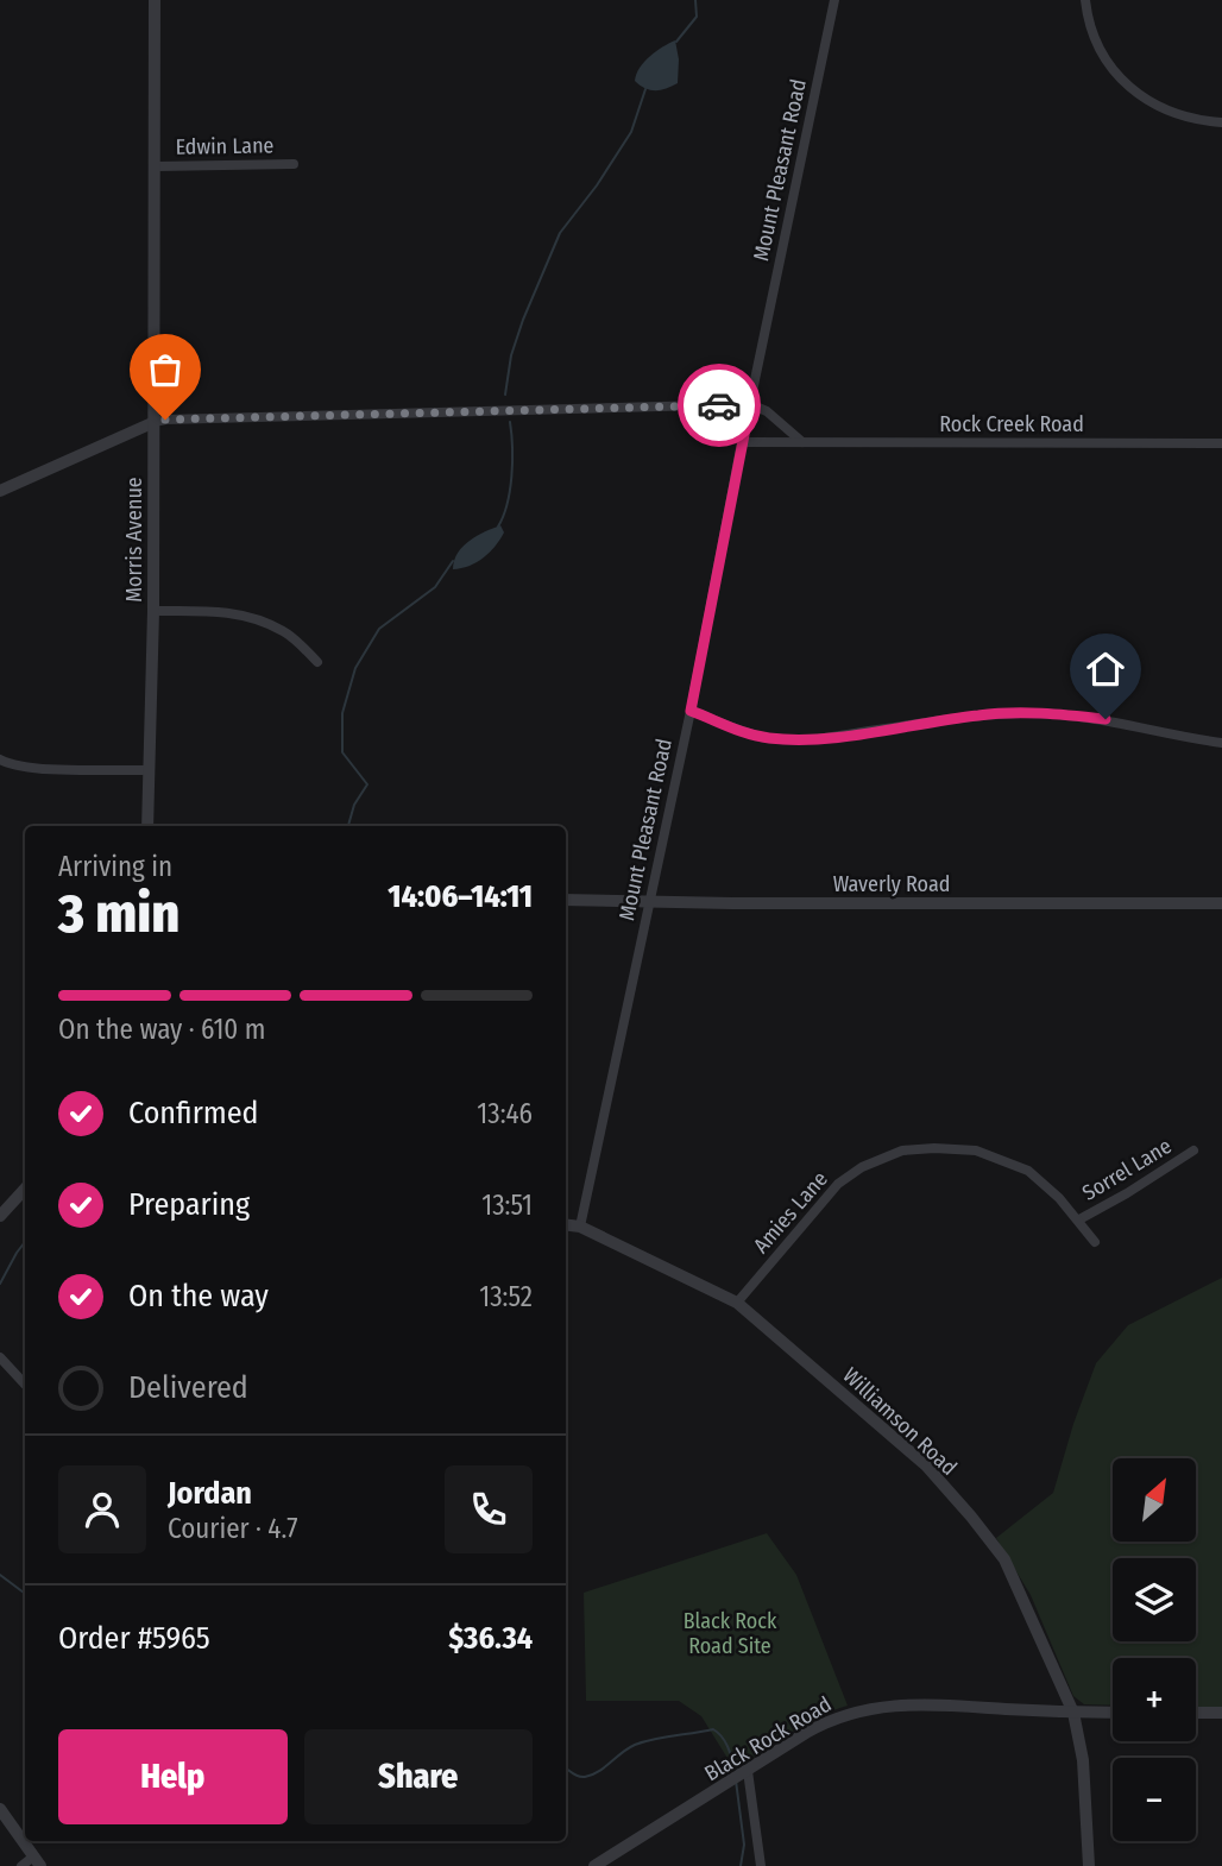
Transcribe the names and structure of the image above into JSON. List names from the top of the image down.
{
  "streets": {
    "street": [
      "Edwin Lane",
      "Mount Pleasant Road",
      "Rock Creek Road",
      "Morris Avenue",
      "Waverly Road",
      "Sorrel Lane",
      "Amies Lane",
      "Williamson Road",
      "Black Rock Road"
    ]
  },
  "crossings": [
    ["Edwin Lane", "Morris Avenue"],
    ["Mount Pleasant Road", "Rock Creek Road"],
    ["Mount Pleasant Road", "Waverly Road"],
    ["Mount Pleasant Road", "Williamson Road"],
    ["Sorrel Lane", "Amies Lane"],
    ["Amies Lane", "Williamson Road"],
    ["Williamson Road", "Black Rock Road"]
  ],
  "parks": ["Black Rock Road Site"],
  "north": "top right",
  "page": {
    "heading": ["3 min", "Arriving in", "14:06–14:11"],
    "panel": [
      "Jordan",
      "Courier · 4.7",
      "Order #5965",
      "$36.34"
    ],
    "bar": "On the way · 610 m",
    "list": [
      ["Confirmed", "13:46"],
      ["Preparing", "13:51"],
      ["On the way", "13:52"],
      "Delivered"
    ],
    "map_buttons": ["+", "−"],
    "buttons": ["Help", "Share"]
  }
}
